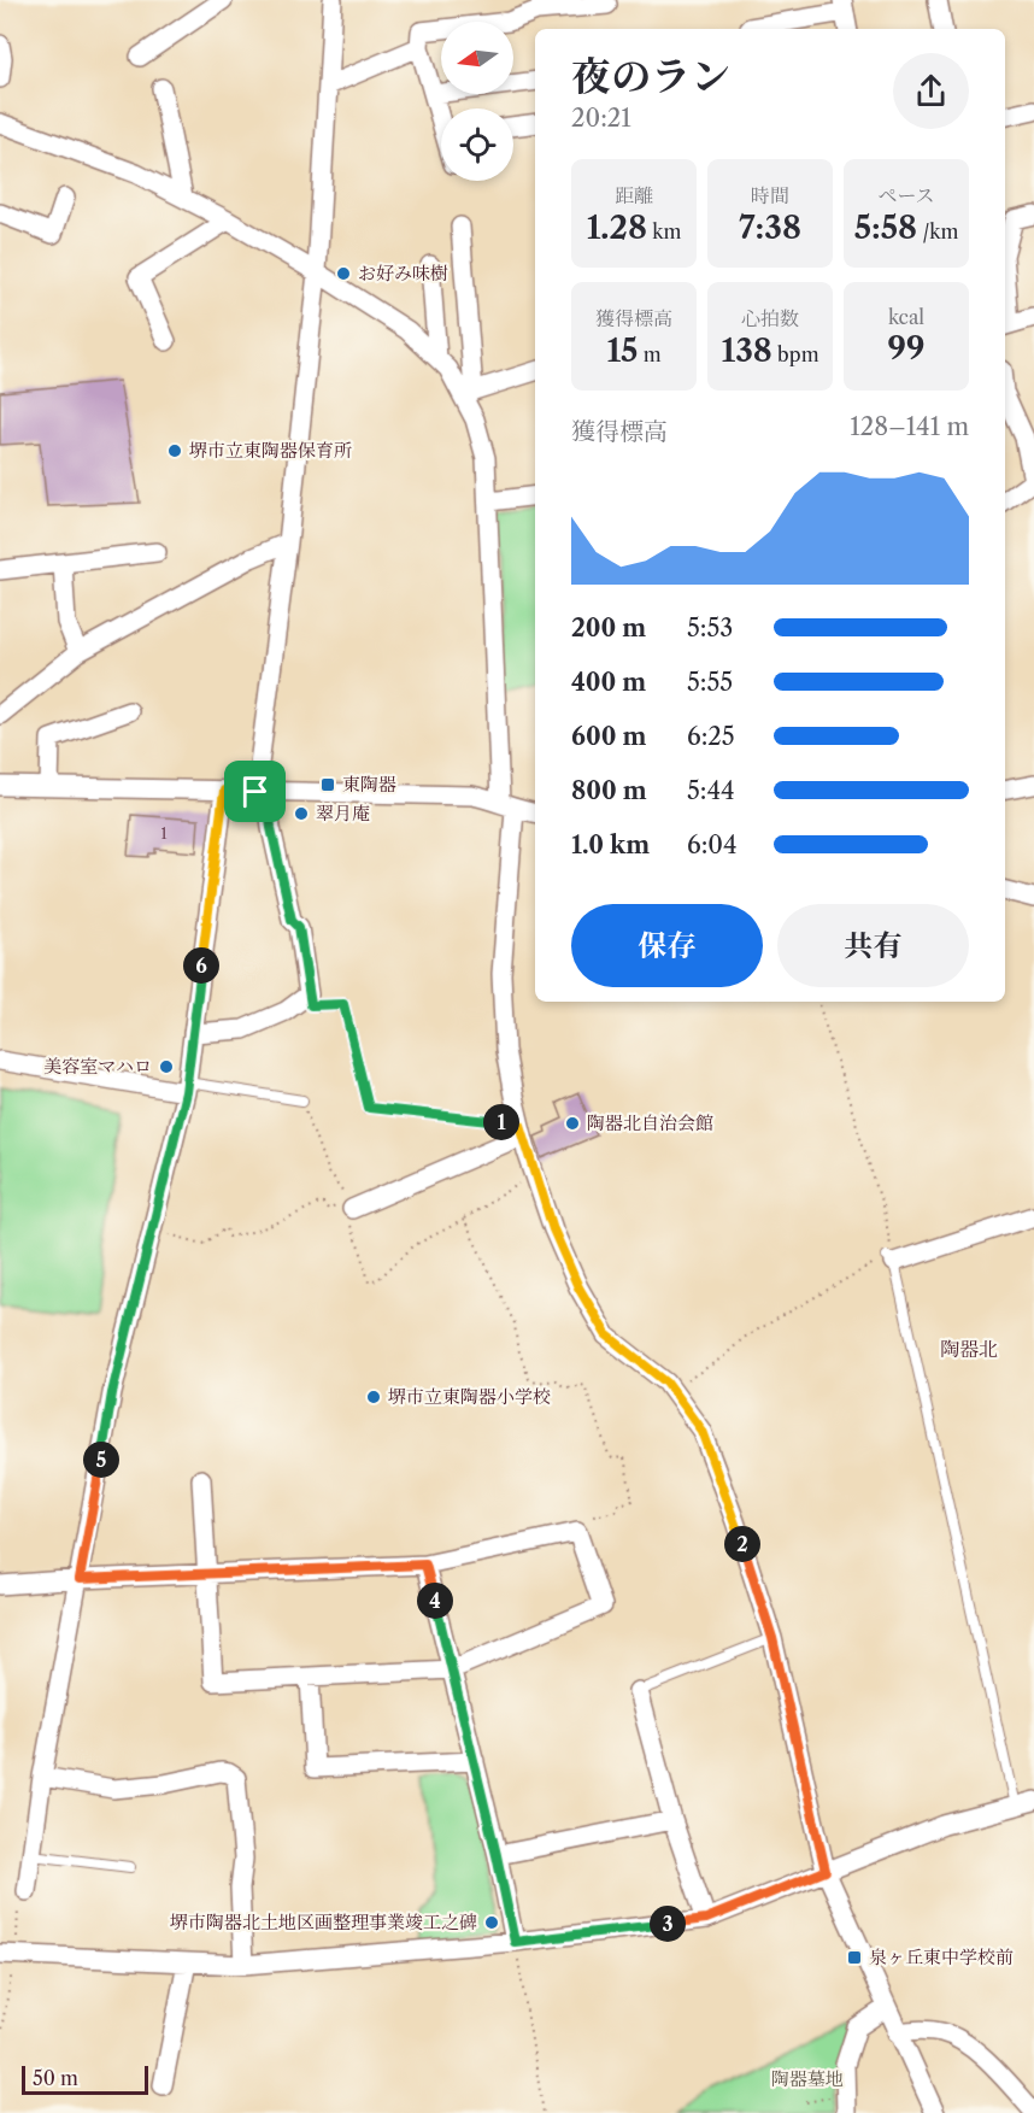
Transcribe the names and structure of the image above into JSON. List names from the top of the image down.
{
  "districts": ["陶器北"],
  "parks": ["陶器墓地"],
  "places": {
    "other": [
      "お好み味樹",
      "堺市立東陶器保育所",
      "翠月庵",
      "美容室マハロ",
      "陶器北自治会館",
      "堺市立東陶器小学校",
      "堺市陶器北土地区画整理事業竣工之碑"
    ],
    "transit": ["東陶器", "泉ヶ丘東中学校前"]
  },
  "house_numbers": ["1"],
  "scale_bar": "50 m",
  "north": "left",
  "page": {
    "heading": ["夜のラン", "20:21"],
    "stats": [
      ["距離", "1.28 km"],
      ["時間", "7:38"],
      ["ペース", "5:58 /km"],
      ["獲得標高", "15 m"],
      ["心拍数", "138 bpm"],
      ["kcal", "99"]
    ],
    "chart": ["獲得標高", "128–141 m"],
    "list": [
      {
        "name": "200 m",
        "note": "5:53"
      },
      {
        "name": "400 m",
        "note": "5:55"
      },
      {
        "name": "600 m",
        "note": "6:25"
      },
      {
        "name": "800 m",
        "note": "5:44"
      },
      {
        "name": "1.0 km",
        "note": "6:04"
      }
    ],
    "buttons": ["保存", "共有"],
    "pins": [
      "6",
      "1",
      "5",
      "2",
      "4",
      "3"
    ],
    "scale": "50 m"
  }
}
